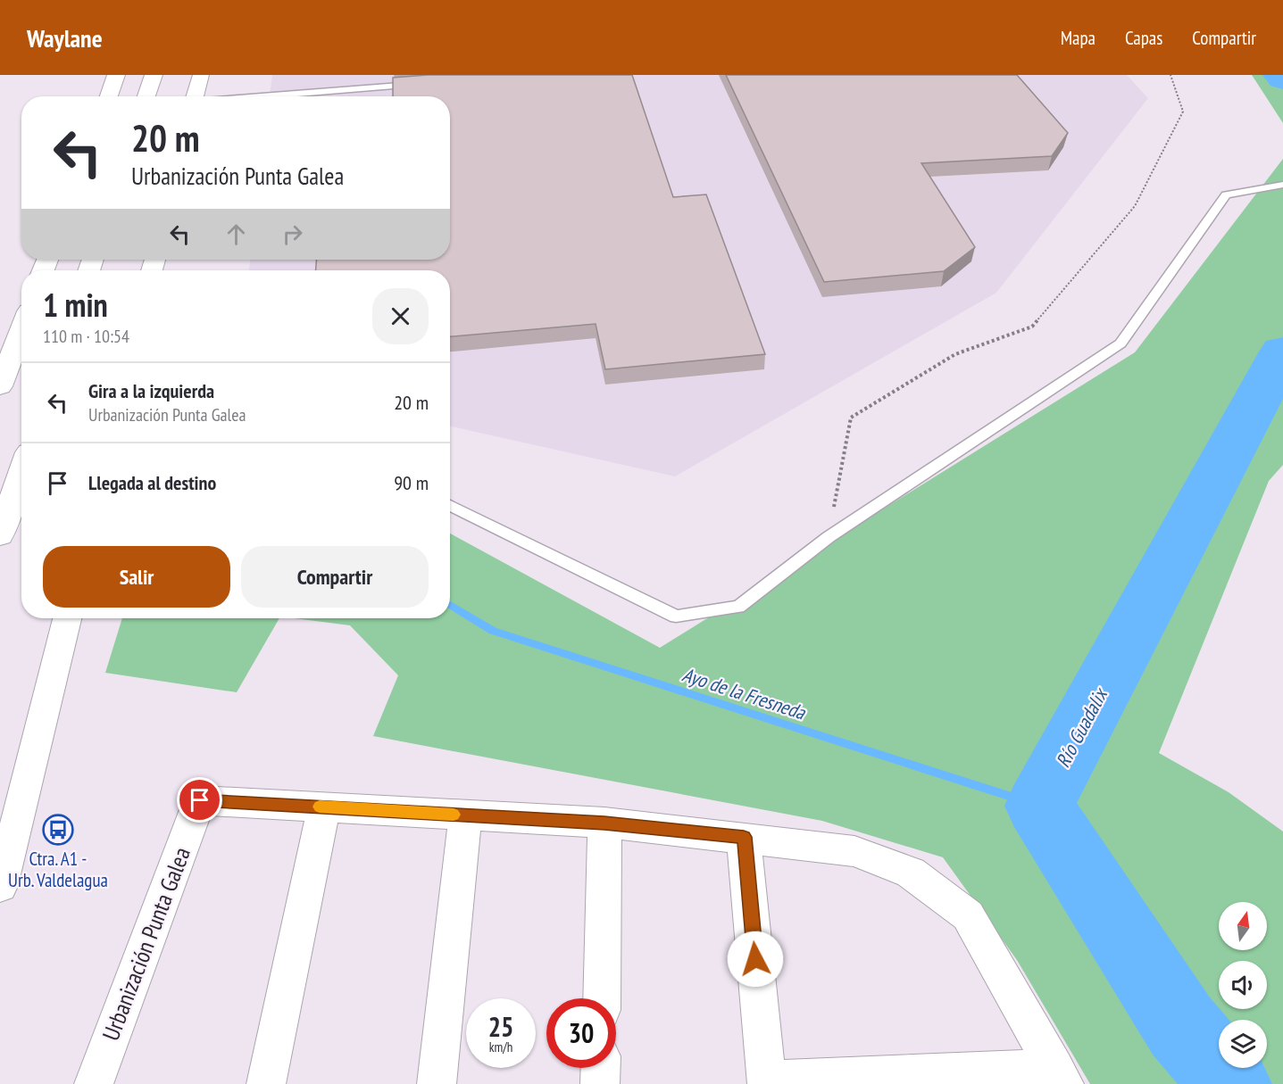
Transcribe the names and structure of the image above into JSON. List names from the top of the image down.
{
  "streets": {
    "street": ["Urbanización Punta Galea"]
  },
  "water": ["Ayo de la Fresneda", "Río Guadalix"],
  "places": {
    "bus stop": ["Ctra. A1 - Urb. Valdelagua"]
  },
  "north": "top",
  "page": {
    "header": "Waylane",
    "nav": ["Mapa", "Capas", "Compartir"],
    "turn": ["20 m", "Urbanización Punta Galea"],
    "heading": ["1 min", "110 m · 10:54"],
    "list": [
      {
        "name": "Gira a la izquierda",
        "note": "Urbanización Punta Galea",
        "value": "20 m"
      },
      {
        "name": "Llegada al destino",
        "value": "90 m"
      }
    ],
    "buttons": ["Salir", "Compartir"],
    "speed": "25 km/h",
    "limit": "30"
  }
}
